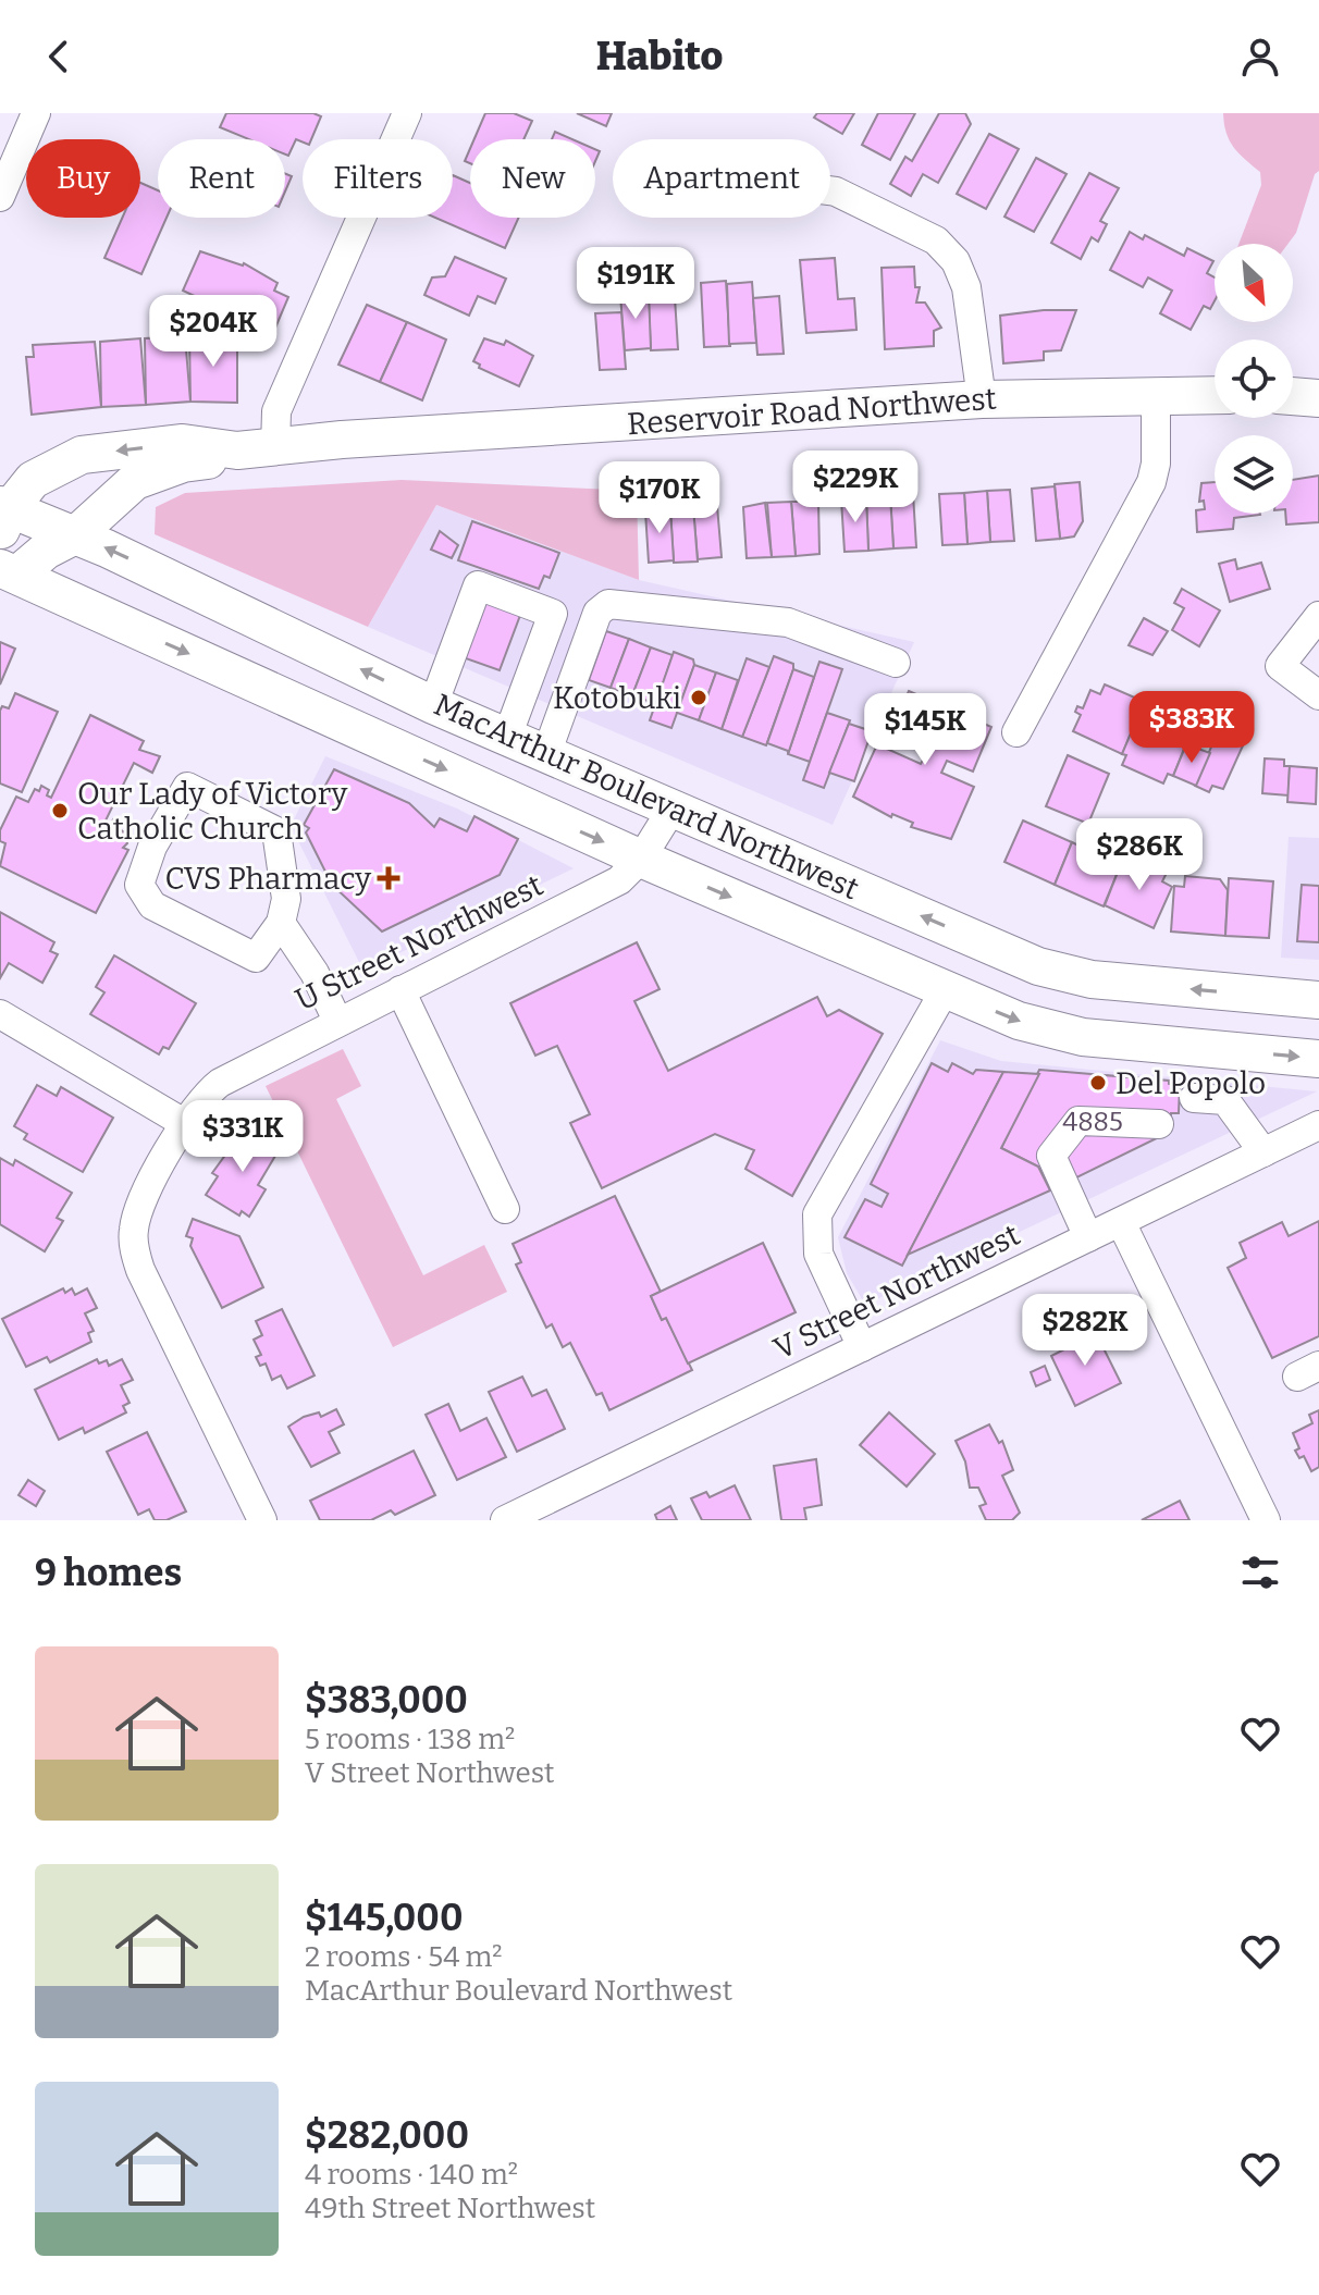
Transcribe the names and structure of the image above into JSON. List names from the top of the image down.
{
  "streets": {
    "main road": ["Reservoir Road Northwest", "MacArthur Boulevard Northwest"],
    "street": ["U Street Northwest", "V Street Northwest"]
  },
  "crossings": [
    ["Reservoir Road Northwest", "MacArthur Boulevard Northwest"],
    ["MacArthur Boulevard Northwest", "U Street Northwest"]
  ],
  "places": {
    "other": ["Kotobuki", "Our Lady of Victory Catholic Church", "Del Popolo"],
    "health": ["CVS Pharmacy"]
  },
  "house_numbers": ["4885"],
  "north": "bottom right",
  "page": {
    "header": "Habito",
    "chip": [
      "Buy",
      "Rent",
      "Filters",
      "New",
      "Apartment"
    ],
    "price": [
      "$191K",
      "$204K",
      "$229K",
      "$170K",
      "$383K",
      "$145K",
      "$286K",
      "$331K",
      "$282K"
    ],
    "heading": "9 homes",
    "list": [
      {
        "name": "$383,000",
        "note": "5 rooms · 138 m² · V Street Northwest"
      },
      {
        "name": "$145,000",
        "note": "2 rooms · 54 m² · MacArthur Boulevard Northwest"
      },
      {
        "name": "$282,000",
        "note": "4 rooms · 140 m² · 49th Street Northwest"
      }
    ]
  }
}
